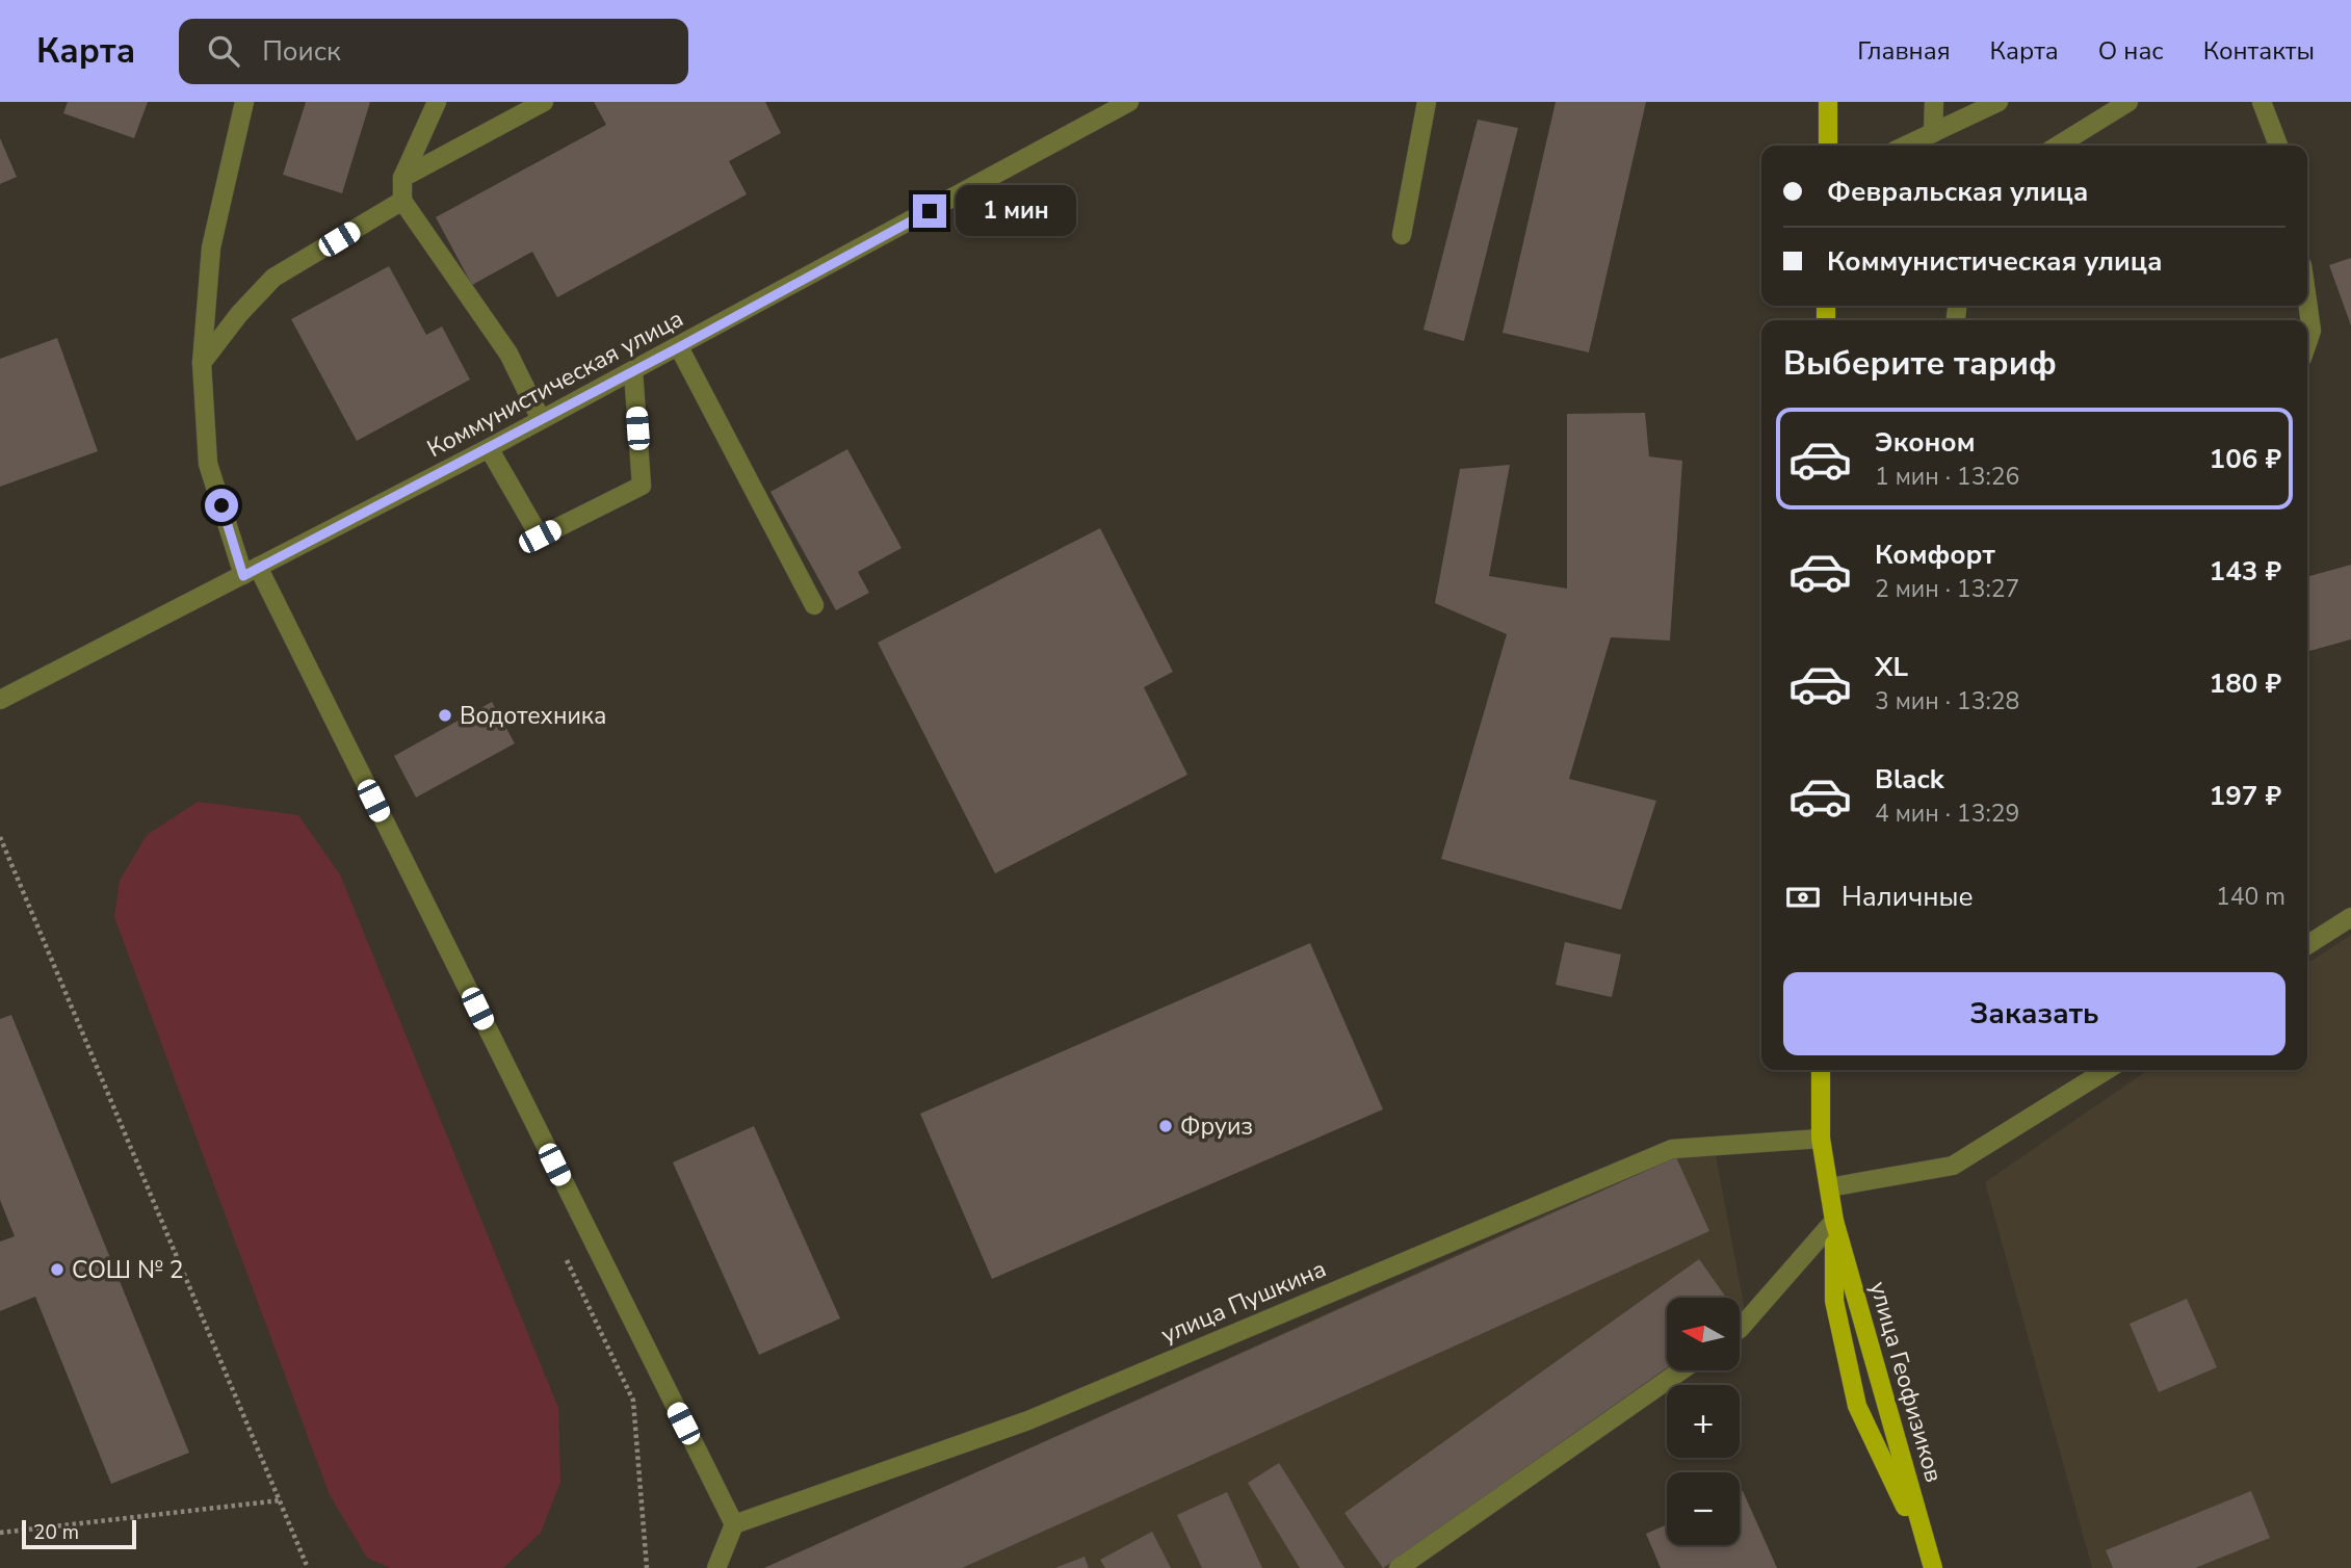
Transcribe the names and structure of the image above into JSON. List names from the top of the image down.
{
  "streets": {
    "main road": ["улица Геофизиков"],
    "street": ["Коммунистическая улица", "улица Пушкина"]
  },
  "crossings": [
    ["улица Пушкина", "улица Геофизиков"]
  ],
  "places": ["Водотехника", "Фруиз", "СОШ № 2"],
  "scale_bar": "20 m",
  "north": "left",
  "page": {
    "header": "Карта",
    "search": "Поиск",
    "nav": [
      "Главная",
      "Карта",
      "О нас",
      "Контакты"
    ],
    "banner": ["Февральская улица", "Коммунистическая улица"],
    "bubble": "1 мин",
    "heading": "Выберите тариф",
    "list": [
      {
        "name": "Эконом",
        "note": "1 мин · 13:26",
        "value": "106 ₽"
      },
      {
        "name": "Комфорт",
        "note": "2 мин · 13:27",
        "value": "143 ₽"
      },
      {
        "name": "XL",
        "note": "3 мин · 13:28",
        "value": "180 ₽"
      },
      {
        "name": "Black",
        "note": "4 мин · 13:29",
        "value": "197 ₽"
      }
    ],
    "pay": ["Наличные", "140 m"],
    "buttons": "Заказать",
    "map_buttons": ["+", "−"],
    "scale": "20 m"
  }
}
